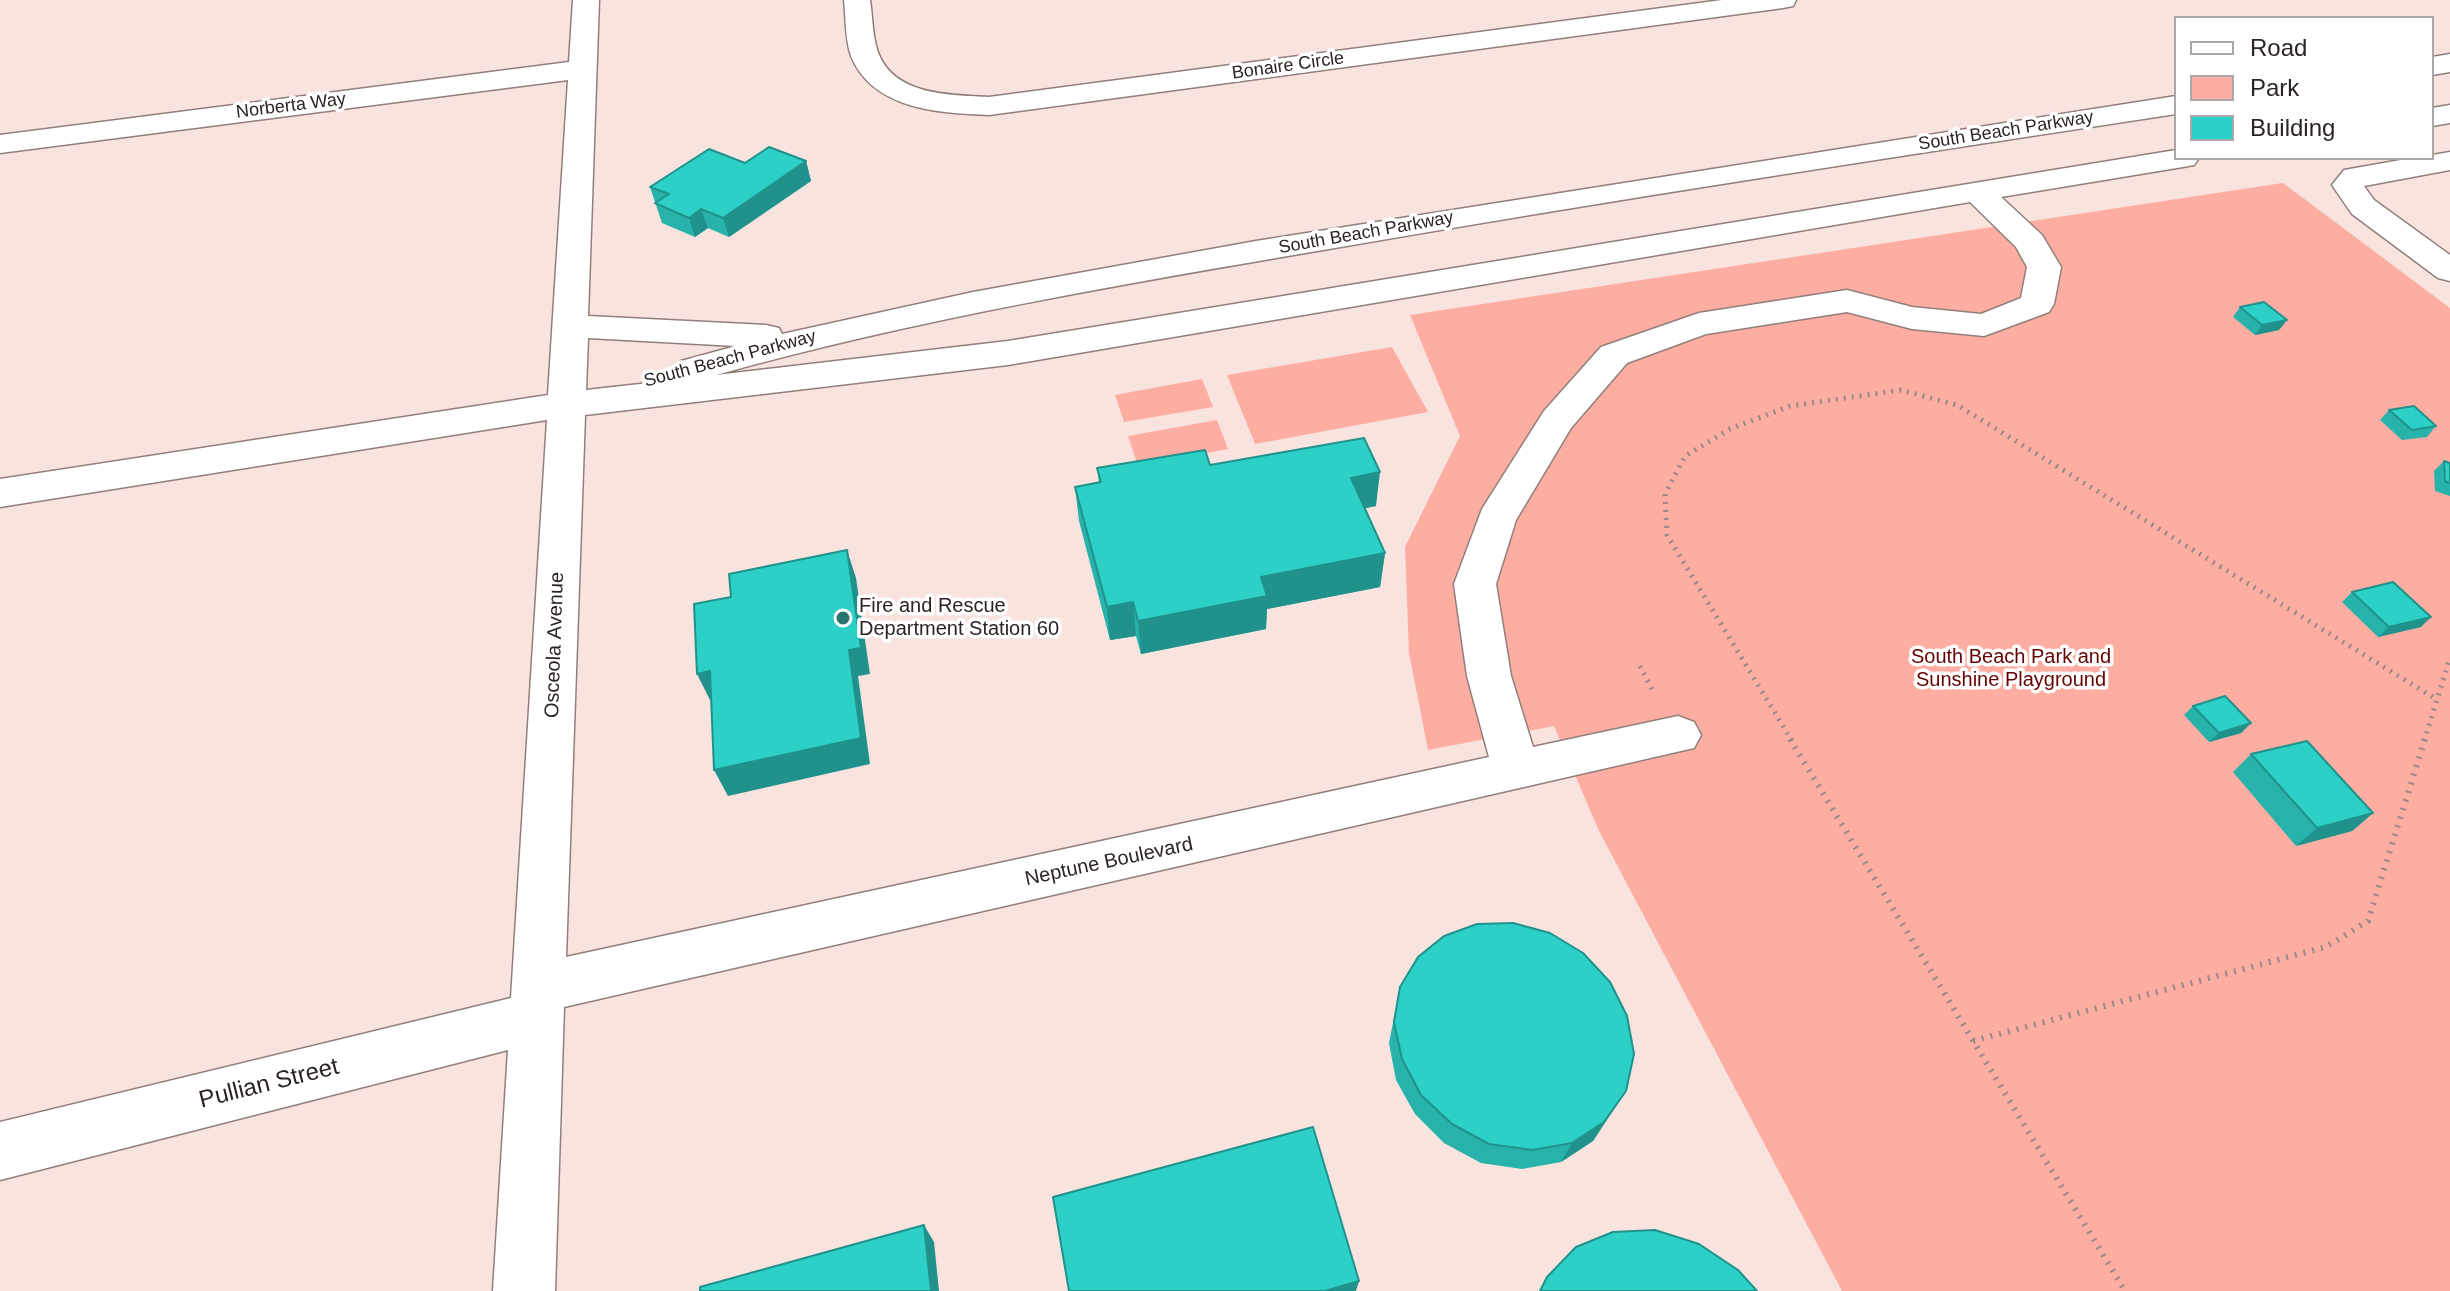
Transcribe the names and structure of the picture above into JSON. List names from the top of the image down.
{
  "streets": {
    "street": [
      "Bonaire Circle",
      "Norberta Way",
      "South Beach Parkway",
      "Osceola Avenue",
      "Neptune Boulevard",
      "Pullian Street"
    ]
  },
  "crossings": [
    ["Norberta Way", "Osceola Avenue"],
    ["South Beach Parkway", "Osceola Avenue"],
    ["Osceola Avenue", "Neptune Boulevard"],
    ["Osceola Avenue", "Pullian Street"],
    ["Neptune Boulevard", "Pullian Street"]
  ],
  "parks": ["South Beach Park and Sunshine Playground"],
  "places": ["Fire and Rescue Department Station 60"],
  "legend": ["Road", "Park", "Building"]
}
